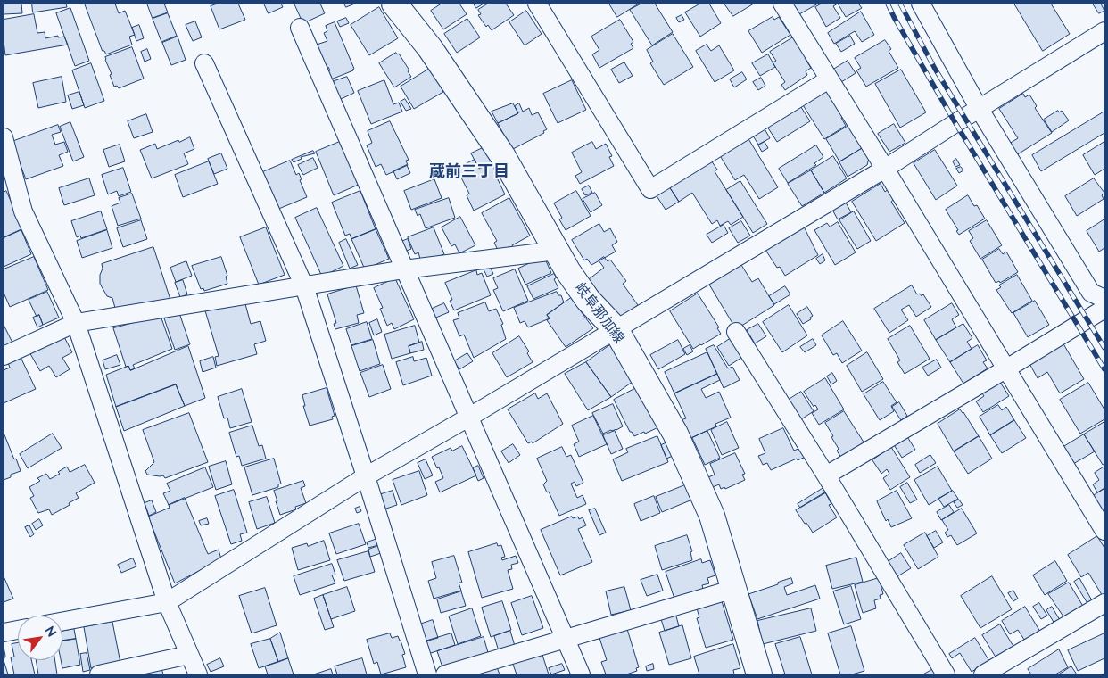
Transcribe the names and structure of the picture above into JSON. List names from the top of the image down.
{
  "streets": {
    "main road": ["岐阜那加線"]
  },
  "districts": ["蔵前三丁目"],
  "north": "top right"
}
